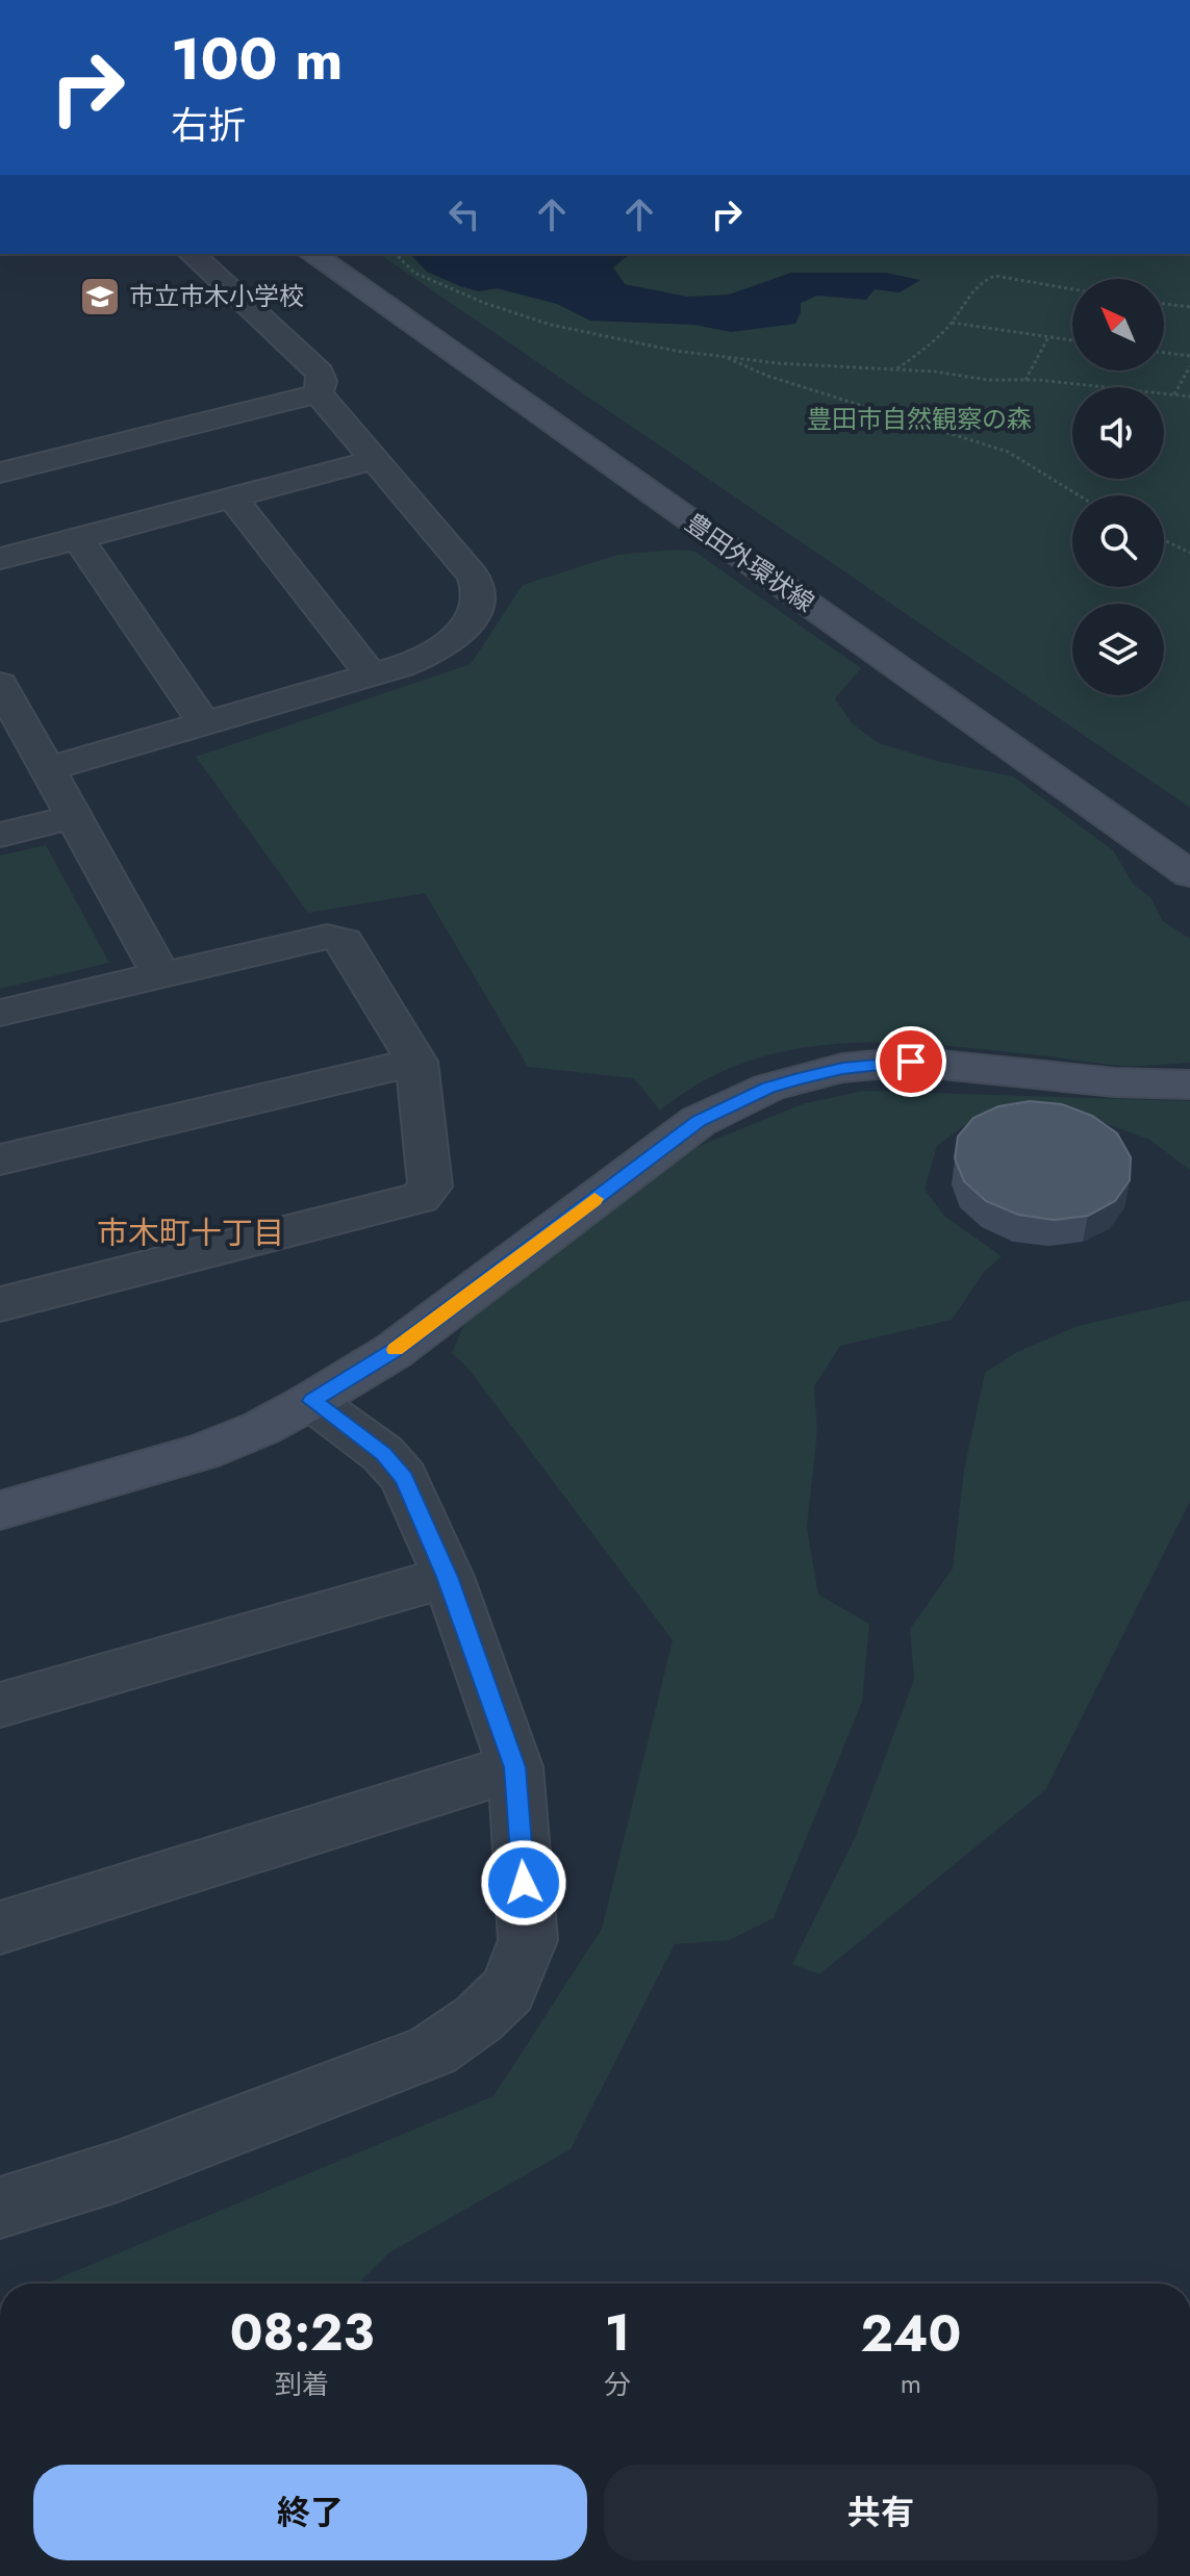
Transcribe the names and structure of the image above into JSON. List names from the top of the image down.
{
  "streets": {
    "street": ["豊田外環状線"]
  },
  "districts": ["市木町十丁目"],
  "parks": ["豊田市自然観察の森"],
  "places": {
    "school or university": ["市立市木小学校"]
  },
  "north": "top left",
  "page": {
    "turn": ["100 m", "右折"],
    "eta": [
      "08:23",
      "到着",
      "1",
      "分",
      "240",
      "m"
    ],
    "buttons": ["終了", "共有"]
  }
}
